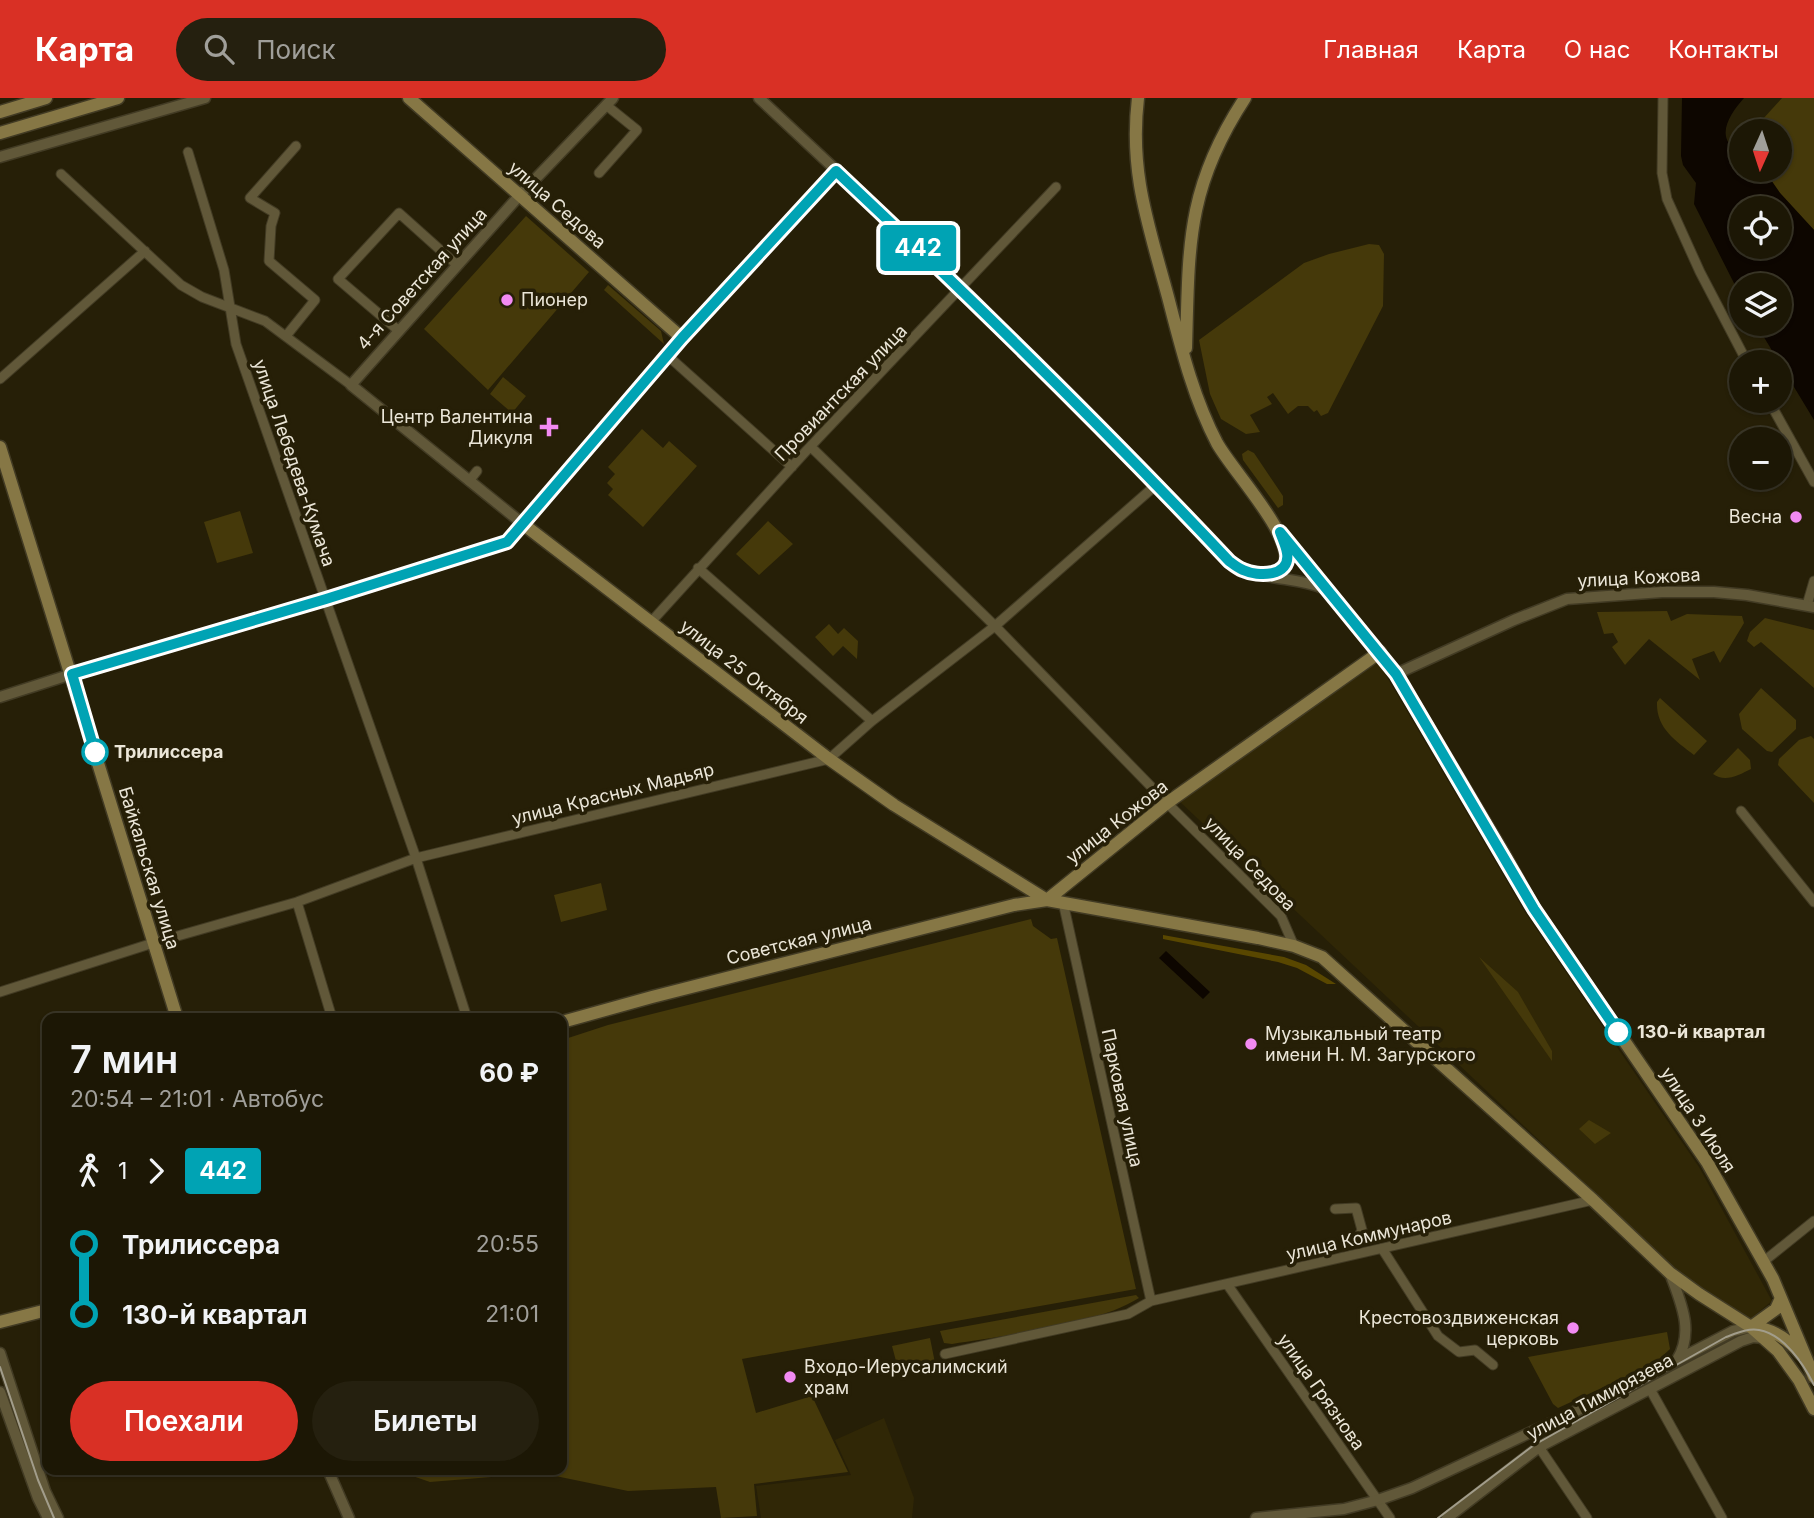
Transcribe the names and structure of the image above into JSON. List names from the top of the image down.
{
  "streets": {
    "main road": [
      "улица Седова",
      "улица Кожова",
      "улица 25 Октября",
      "Байкальская улица",
      "Советская улица",
      "улица 3 Июля"
    ],
    "street": [
      "4-я Советская улица",
      "Провиантская улица",
      "улица Лебедева-Кумача",
      "улица Красных Мадьяр",
      "Парковая улица",
      "улица Коммунаров",
      "улица Грязнова",
      "улица Тимирязева"
    ]
  },
  "crossings": [
    ["улица Седова", "4-я Советская улица"],
    ["улица Седова", "Провиантская улица"],
    ["улица Седова", "улица Кожова"],
    ["улица Седова", "улица 25 Октября"],
    ["улица Седова", "улица Красных Мадьяр"],
    ["4-я Советская улица", "улица 25 Октября"],
    ["Провиантская улица", "улица 25 Октября"],
    ["улица Лебедева-Кумача", "улица 25 Октября"],
    ["улица Лебедева-Кумача", "улица Красных Мадьяр"],
    ["улица Кожова", "улица 25 Октября"],
    ["улица Кожова", "Советская улица"],
    ["улица Кожова", "улица 3 Июля"],
    ["улица 25 Октября", "улица Красных Мадьяр"],
    ["улица 25 Октября", "Советская улица"],
    ["улица 25 Октября", "Парковая улица"],
    ["улица Красных Мадьяр", "Байкальская улица"],
    ["Парковая улица", "улица Коммунаров"],
    ["улица Коммунаров", "улица Грязнова"],
    ["улица Грязнова", "улица Тимирязева"]
  ],
  "places": {
    "other": [
      "Пионер",
      "Весна",
      "Трилиссера",
      "130-й квартал",
      "Музыкальный театр имени Н. М. Загурского",
      "Крестовоздвиженская церковь",
      "Входо-Иерусалимский храм"
    ],
    "health": ["Центр Валентина Дикуля"]
  },
  "lines": ["bus line 442"],
  "north": "bottom",
  "page": {
    "header": "Карта",
    "search": "Поиск",
    "nav": [
      "Главная",
      "Карта",
      "О нас",
      "Контакты"
    ],
    "on_map": "442",
    "map_buttons": ["+", "−"],
    "heading": ["7 мин", "20:54 – 21:01 · Автобус", "60 ₽"],
    "legs": ["1", "442"],
    "list": [
      {
        "name": "Трилиссера",
        "value": "20:55"
      },
      {
        "name": "130-й квартал",
        "value": "21:01"
      }
    ],
    "buttons": ["Поехали", "Билеты"]
  }
}
